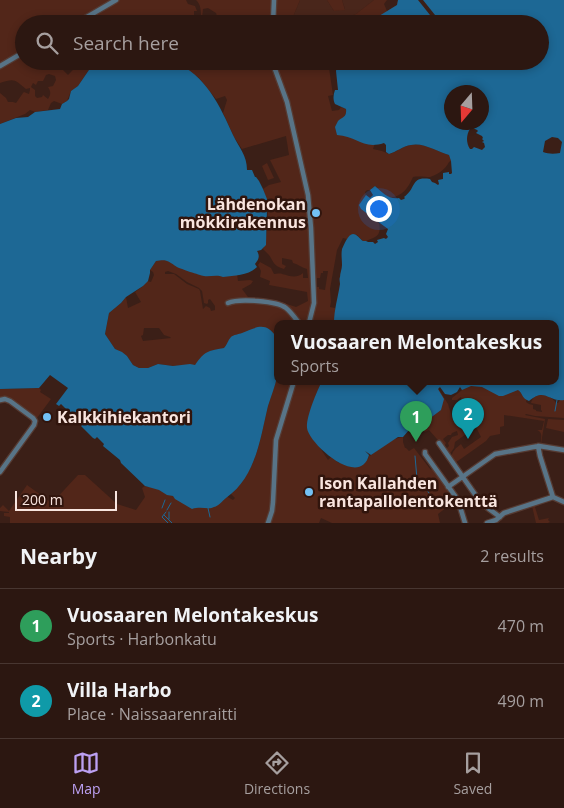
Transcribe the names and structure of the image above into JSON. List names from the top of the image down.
{
  "places": ["Lähdenokan mökkirakennus", "Kalkkihiekantori", "Ison Kallahden rantapallolentokenttä"],
  "scale_bar": "200 m",
  "north": "bottom",
  "page": {
    "search": "Search here",
    "popup": ["Vuosaaren Melontakeskus", "Sports"],
    "pins": ["2", "1"],
    "scale": "200 m",
    "heading": ["Nearby", "2 results"],
    "list": [
      {
        "mark": "1",
        "name": "Vuosaaren Melontakeskus",
        "note": "Sports · Harbonkatu",
        "value": "470 m"
      },
      {
        "mark": "2",
        "name": "Villa Harbo",
        "note": "Place · Naissaarenraitti",
        "value": "490 m"
      }
    ],
    "nav": ["Map", "Directions", "Saved"]
  }
}
